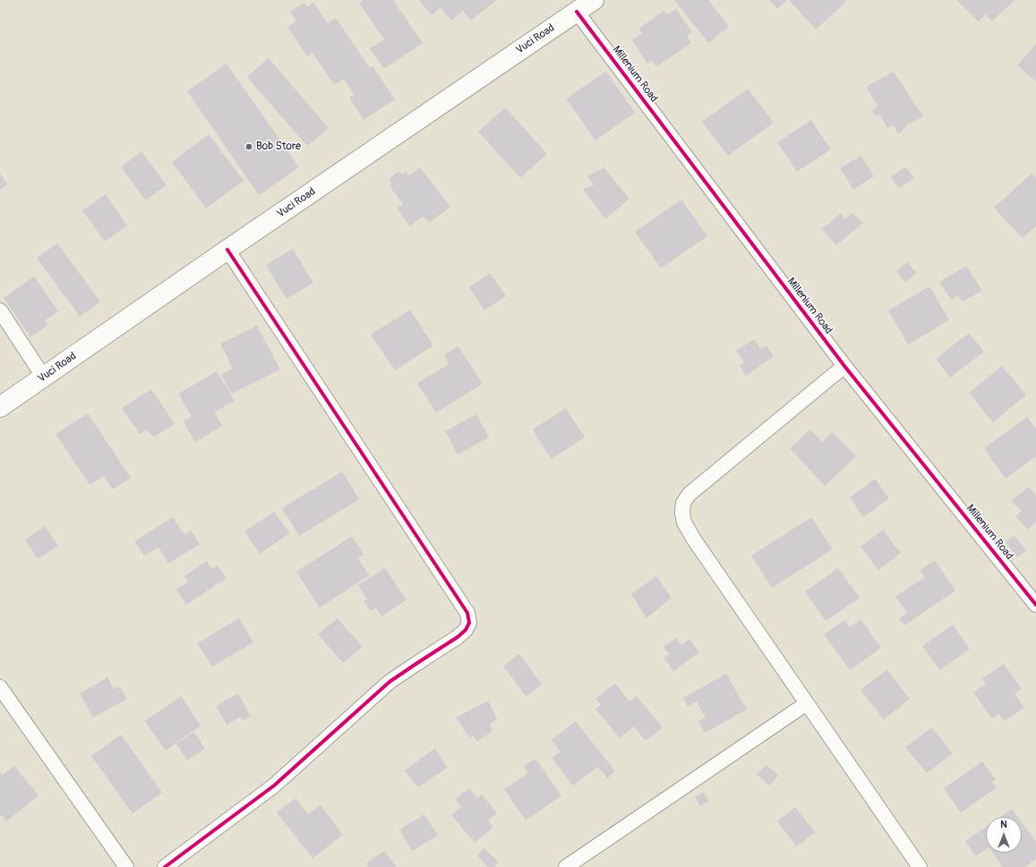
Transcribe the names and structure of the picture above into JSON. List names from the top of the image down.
{
  "streets": {
    "main road": ["Vuci Road"],
    "street": ["Millenium Road"]
  },
  "crossings": [
    ["Vuci Road", "Millenium Road"]
  ],
  "places": ["Bob Store"],
  "north": "top"
}
